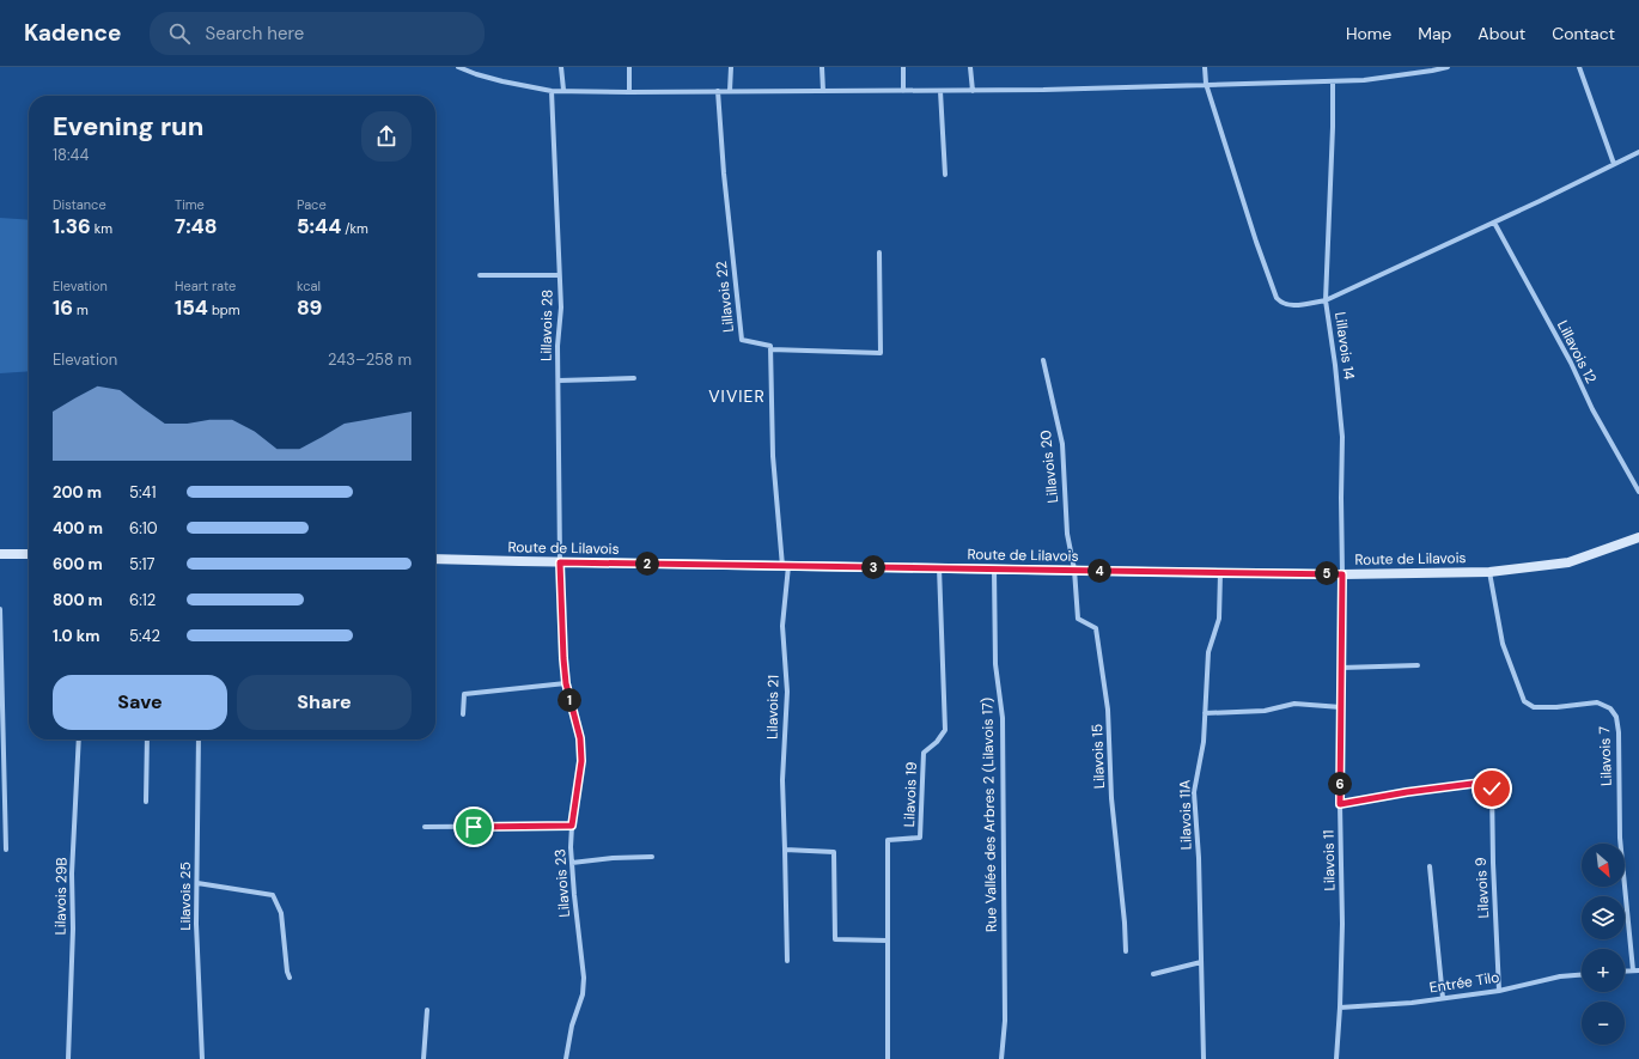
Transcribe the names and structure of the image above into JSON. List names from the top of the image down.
{
  "streets": {
    "main road": ["Route de Lilavois"],
    "street": [
      "Lillavois 22",
      "Lillavois 28",
      "Lillavois 14",
      "Lillavois 12",
      "Lillavois 20",
      "Lilavois 21",
      "Lilavois 15",
      "Lilavois 7",
      "Lilavois 19",
      "Rue Vallée des Arbres 2 (Lilavois 17)",
      "Lilavois 11A",
      "Lilavois 11",
      "Lilavois 23",
      "Lilavois 9",
      "Lilavois 29B",
      "Lilavois 25",
      "Entrée Tilo"
    ]
  },
  "crossings": [
    ["Lillavois 28", "Route de Lilavois"],
    ["Lillavois 28", "Lilavois 23"],
    ["Lillavois 14", "Route de Lilavois"],
    ["Lillavois 14", "Lilavois 11"],
    ["Lillavois 20", "Route de Lilavois"],
    ["Lillavois 20", "Lilavois 15"],
    ["Route de Lilavois", "Lilavois 21"],
    ["Route de Lilavois", "Lilavois 15"],
    ["Route de Lilavois", "Lilavois 7"],
    ["Route de Lilavois", "Lilavois 19"],
    ["Route de Lilavois", "Rue Vallée des Arbres 2 (Lilavois 17)"],
    ["Route de Lilavois", "Lilavois 11A"],
    ["Route de Lilavois", "Lilavois 11"],
    ["Route de Lilavois", "Lilavois 23"],
    ["Lilavois 11", "Lilavois 9"],
    ["Lilavois 11", "Entrée Tilo"],
    ["Lilavois 9", "Entrée Tilo"]
  ],
  "districts": ["VIVIER"],
  "north": "bottom right",
  "page": {
    "header": "Kadence",
    "search": "Search here",
    "nav": [
      "Home",
      "Map",
      "About",
      "Contact"
    ],
    "heading": ["Evening run", "18:44"],
    "stats": [
      ["Distance", "1.36 km"],
      ["Time", "7:48"],
      ["Pace", "5:44 /km"],
      ["Elevation", "16 m"],
      ["Heart rate", "154 bpm"],
      ["kcal", "89"]
    ],
    "chart": ["Elevation", "243–258 m"],
    "list": [
      {
        "name": "200 m",
        "note": "5:41"
      },
      {
        "name": "400 m",
        "note": "6:10"
      },
      {
        "name": "600 m",
        "note": "5:17"
      },
      {
        "name": "800 m",
        "note": "6:12"
      },
      {
        "name": "1.0 km",
        "note": "5:42"
      }
    ],
    "pins": [
      "2",
      "3",
      "4",
      "5",
      "1",
      "6"
    ],
    "buttons": ["Save", "Share"],
    "map_buttons": ["+", "−"]
  }
}
